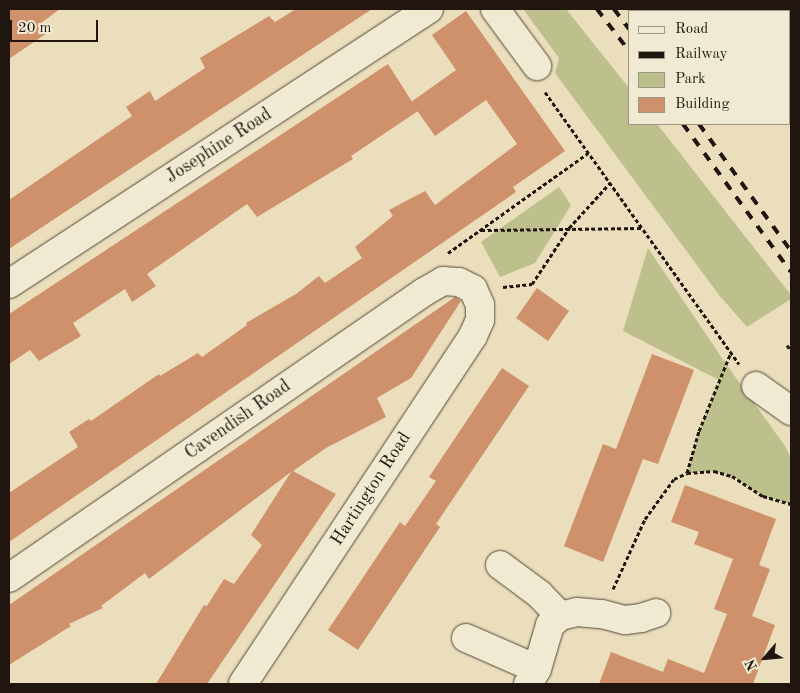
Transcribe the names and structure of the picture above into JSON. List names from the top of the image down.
{
  "streets": {
    "street": ["Josephine Road", "Cavendish Road", "Hartington Road"]
  },
  "legend": [
    "Road",
    "Railway",
    "Park",
    "Building"
  ],
  "scale_bar": "20 m",
  "north": "bottom left"
}
